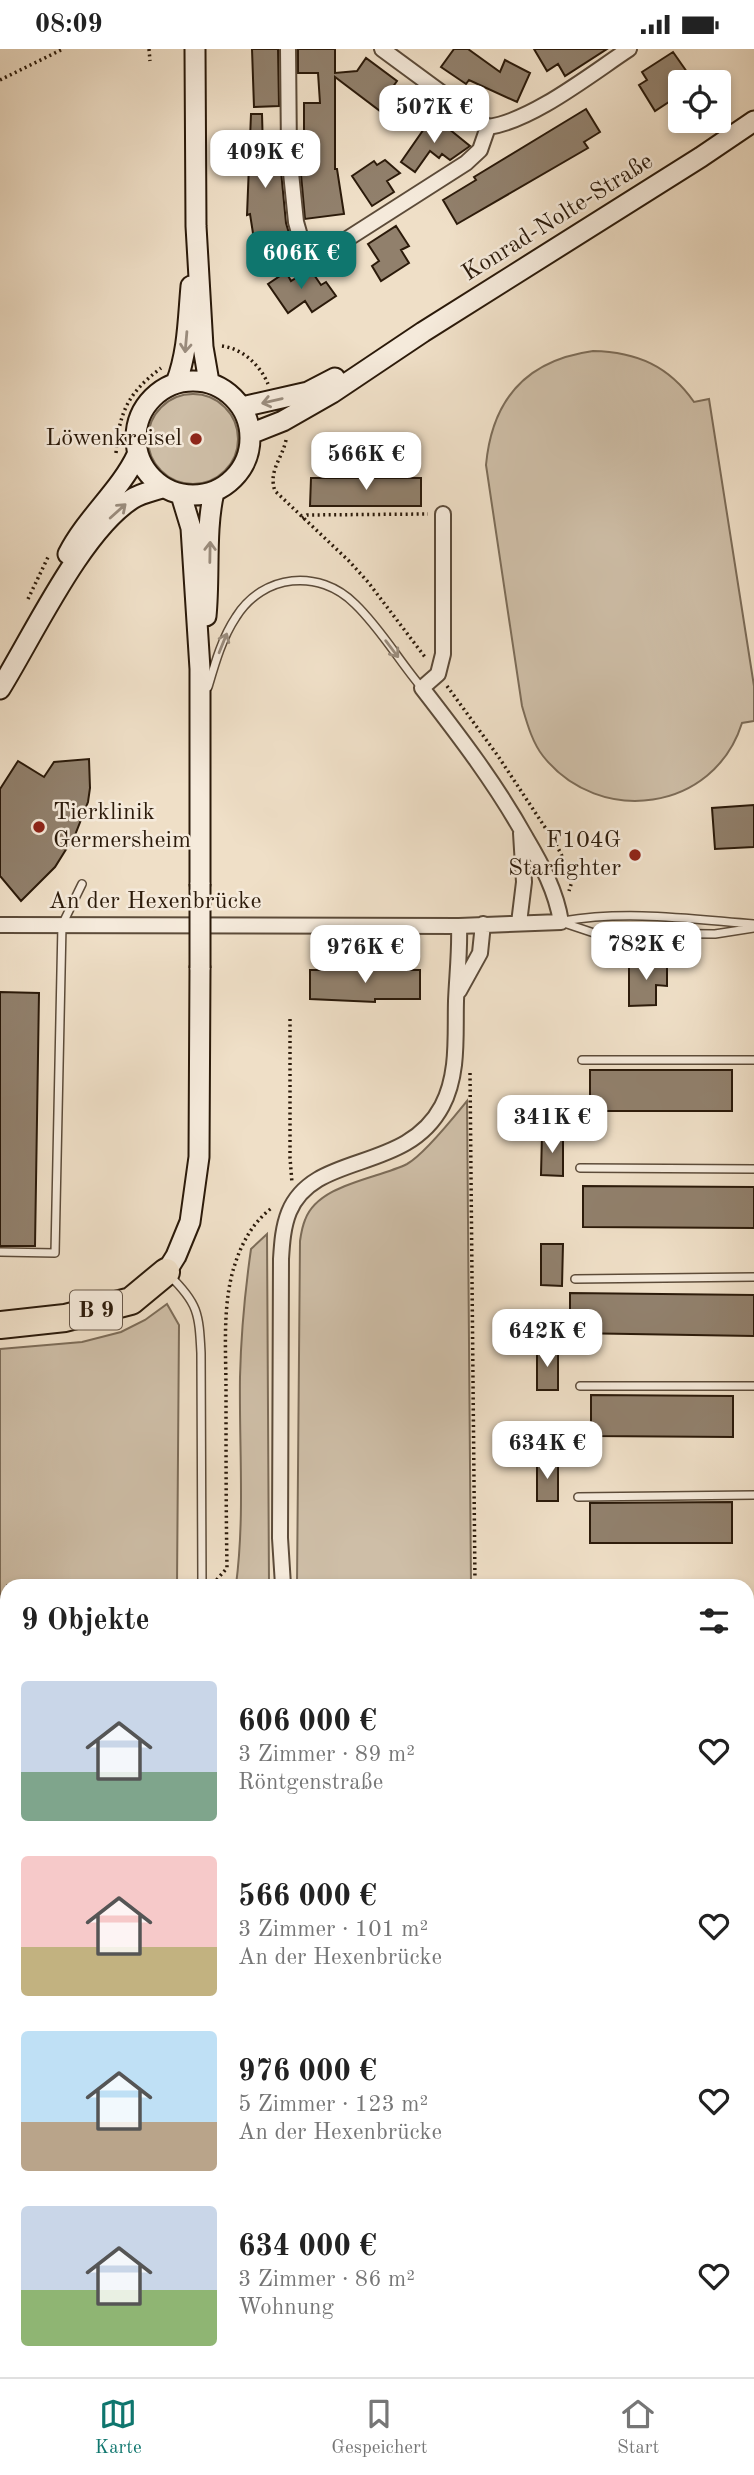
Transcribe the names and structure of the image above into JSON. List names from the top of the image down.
{
  "streets": {
    "highway": ["B 9"],
    "main road": ["Konrad-Nolte-Straße"],
    "street": ["An der Hexenbrücke"]
  },
  "crossings": [
    ["Konrad-Nolte-Straße", "B 9"]
  ],
  "places": ["Löwenkreisel", "Tierklinik Germersheim", "F104G Starfighter"],
  "page": {
    "status": "08:09",
    "price": [
      "507K €",
      "409K €",
      "606K €",
      "566K €",
      "782K €",
      "976K €",
      "341K €",
      "642K €",
      "634K €"
    ],
    "heading": "9 Objekte",
    "list": [
      {
        "name": "606 000 €",
        "note": "3 Zimmer · 89 m² · Röntgenstraße"
      },
      {
        "name": "566 000 €",
        "note": "3 Zimmer · 101 m² · An der Hexenbrücke"
      },
      {
        "name": "976 000 €",
        "note": "5 Zimmer · 123 m² · An der Hexenbrücke"
      },
      {
        "name": "634 000 €",
        "note": "3 Zimmer · 86 m² · Wohnung"
      }
    ],
    "tabs": ["Karte", "Gespeichert", "Start"]
  }
}
